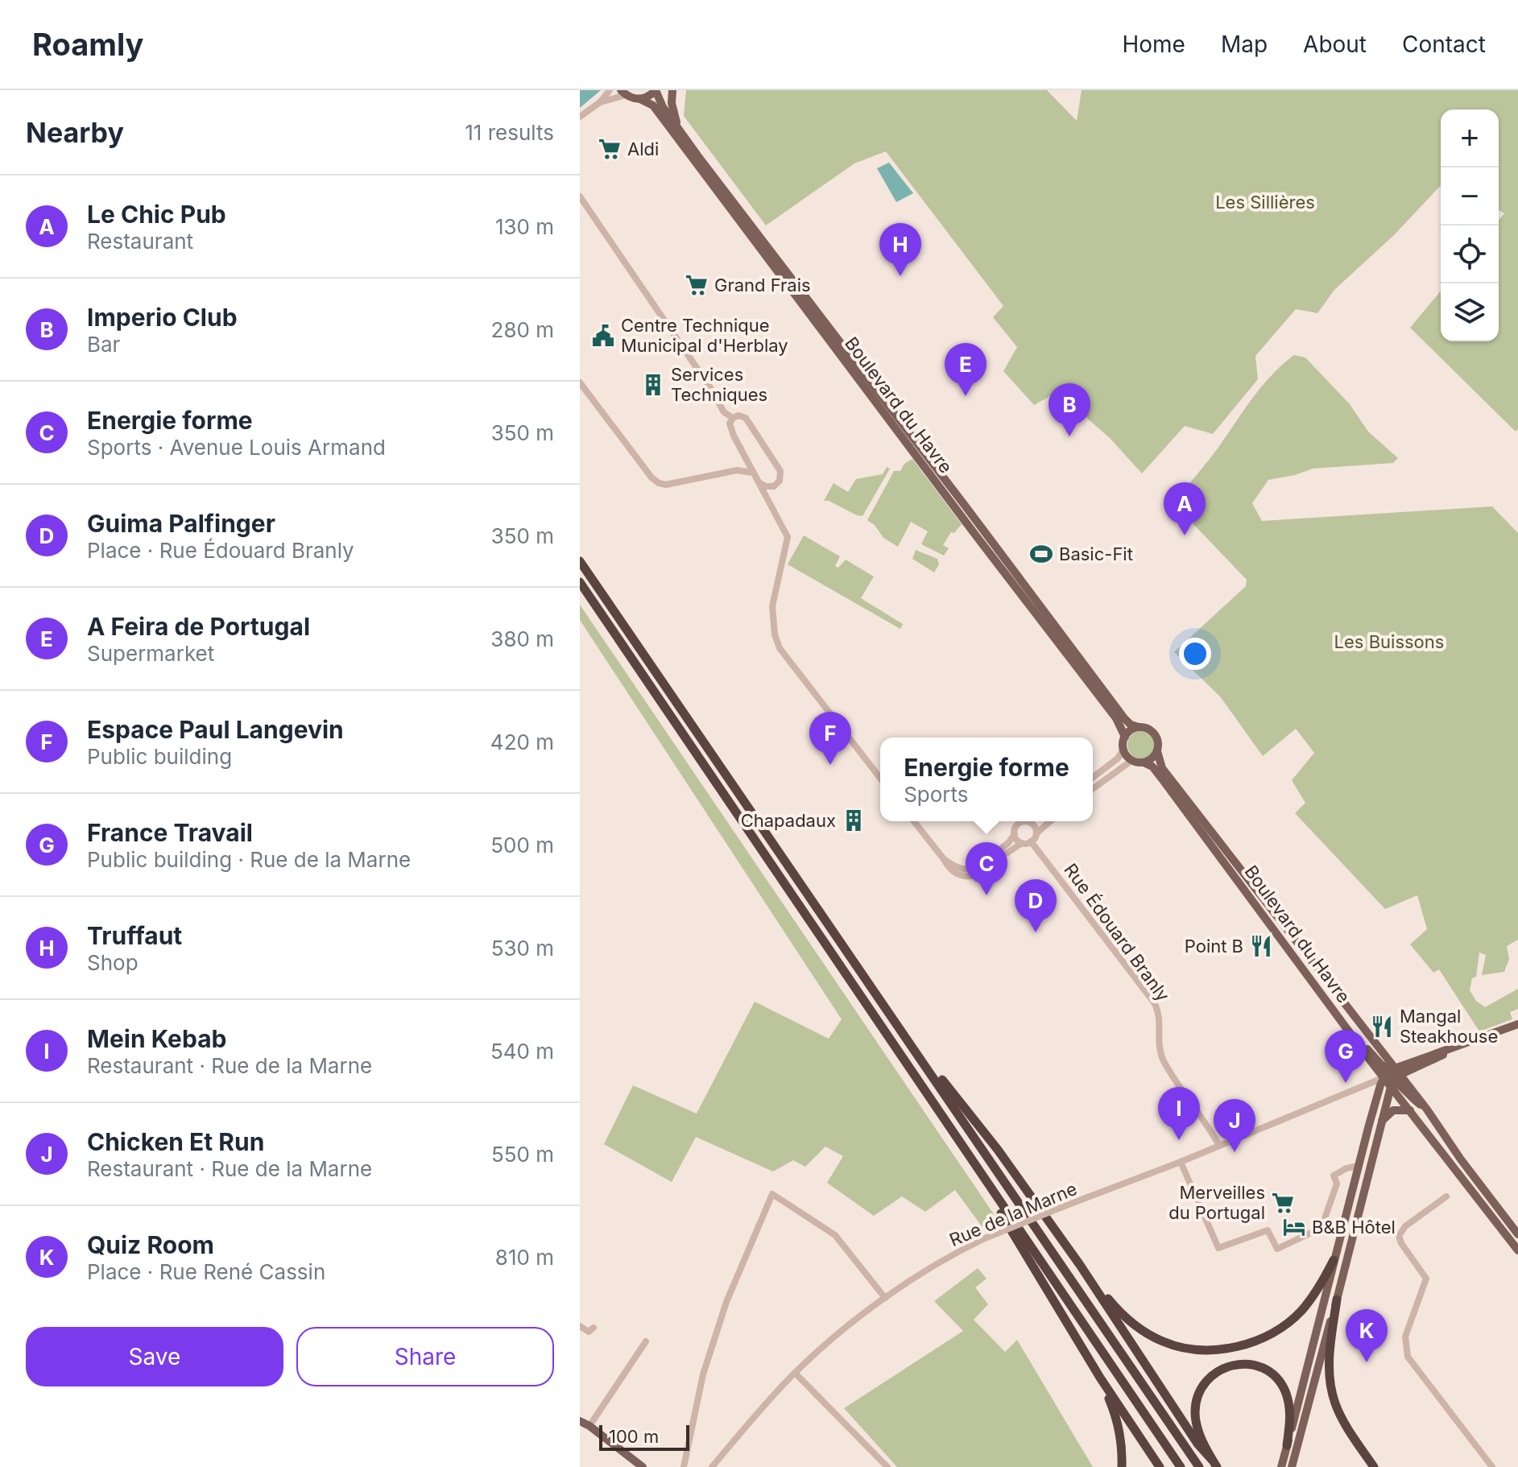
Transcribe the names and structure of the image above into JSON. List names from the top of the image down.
{
  "streets": {
    "main road": ["Boulevard du Havre"],
    "street": ["Rue Édouard Branly", "Rue de la Marne"]
  },
  "crossings": [
    ["Boulevard du Havre", "Rue de la Marne"],
    ["Rue Édouard Branly", "Rue de la Marne"]
  ],
  "parks": ["Les Sillières", "Les Buissons"],
  "places": {
    "supermarket": ["Aldi", "Grand Frais", "Merveilles du Portugal"],
    "public building": ["Centre Technique Municipal d'Herblay"],
    "building": ["Services Techniques", "Chapadaux"],
    "sports": ["Basic-Fit"],
    "restaurant": ["Point B", "Mangal Steakhouse"],
    "hotel": ["B&B Hôtel"]
  },
  "scale_bar": "100 m",
  "page": {
    "header": "Roamly",
    "nav": [
      "Home",
      "Map",
      "About",
      "Contact"
    ],
    "heading": ["Nearby", "11 results"],
    "map_buttons": ["+", "−"],
    "list": [
      {
        "mark": "A",
        "name": "Le Chic Pub",
        "note": "Restaurant",
        "value": "130 m"
      },
      {
        "mark": "B",
        "name": "Imperio Club",
        "note": "Bar",
        "value": "280 m"
      },
      {
        "mark": "C",
        "name": "Energie forme",
        "note": "Sports · Avenue Louis Armand",
        "value": "350 m"
      },
      {
        "mark": "D",
        "name": "Guima Palfinger",
        "note": "Place · Rue Édouard Branly",
        "value": "350 m"
      },
      {
        "mark": "E",
        "name": "A Feira de Portugal",
        "note": "Supermarket",
        "value": "380 m"
      },
      {
        "mark": "F",
        "name": "Espace Paul Langevin",
        "note": "Public building",
        "value": "420 m"
      },
      {
        "mark": "G",
        "name": "France Travail",
        "note": "Public building · Rue de la Marne",
        "value": "500 m"
      },
      {
        "mark": "H",
        "name": "Truffaut",
        "note": "Shop",
        "value": "530 m"
      },
      {
        "mark": "I",
        "name": "Mein Kebab",
        "note": "Restaurant · Rue de la Marne",
        "value": "540 m"
      },
      {
        "mark": "J",
        "name": "Chicken Et Run",
        "note": "Restaurant · Rue de la Marne",
        "value": "550 m"
      },
      {
        "mark": "K",
        "name": "Quiz Room",
        "note": "Place · Rue René Cassin",
        "value": "810 m"
      }
    ],
    "pins": [
      "H",
      "E",
      "B",
      "A",
      "F",
      "C",
      "D",
      "G",
      "I",
      "J",
      "K"
    ],
    "popup": ["Energie forme", "Sports"],
    "buttons": ["Save", "Share"],
    "scale": "100 m"
  }
}
